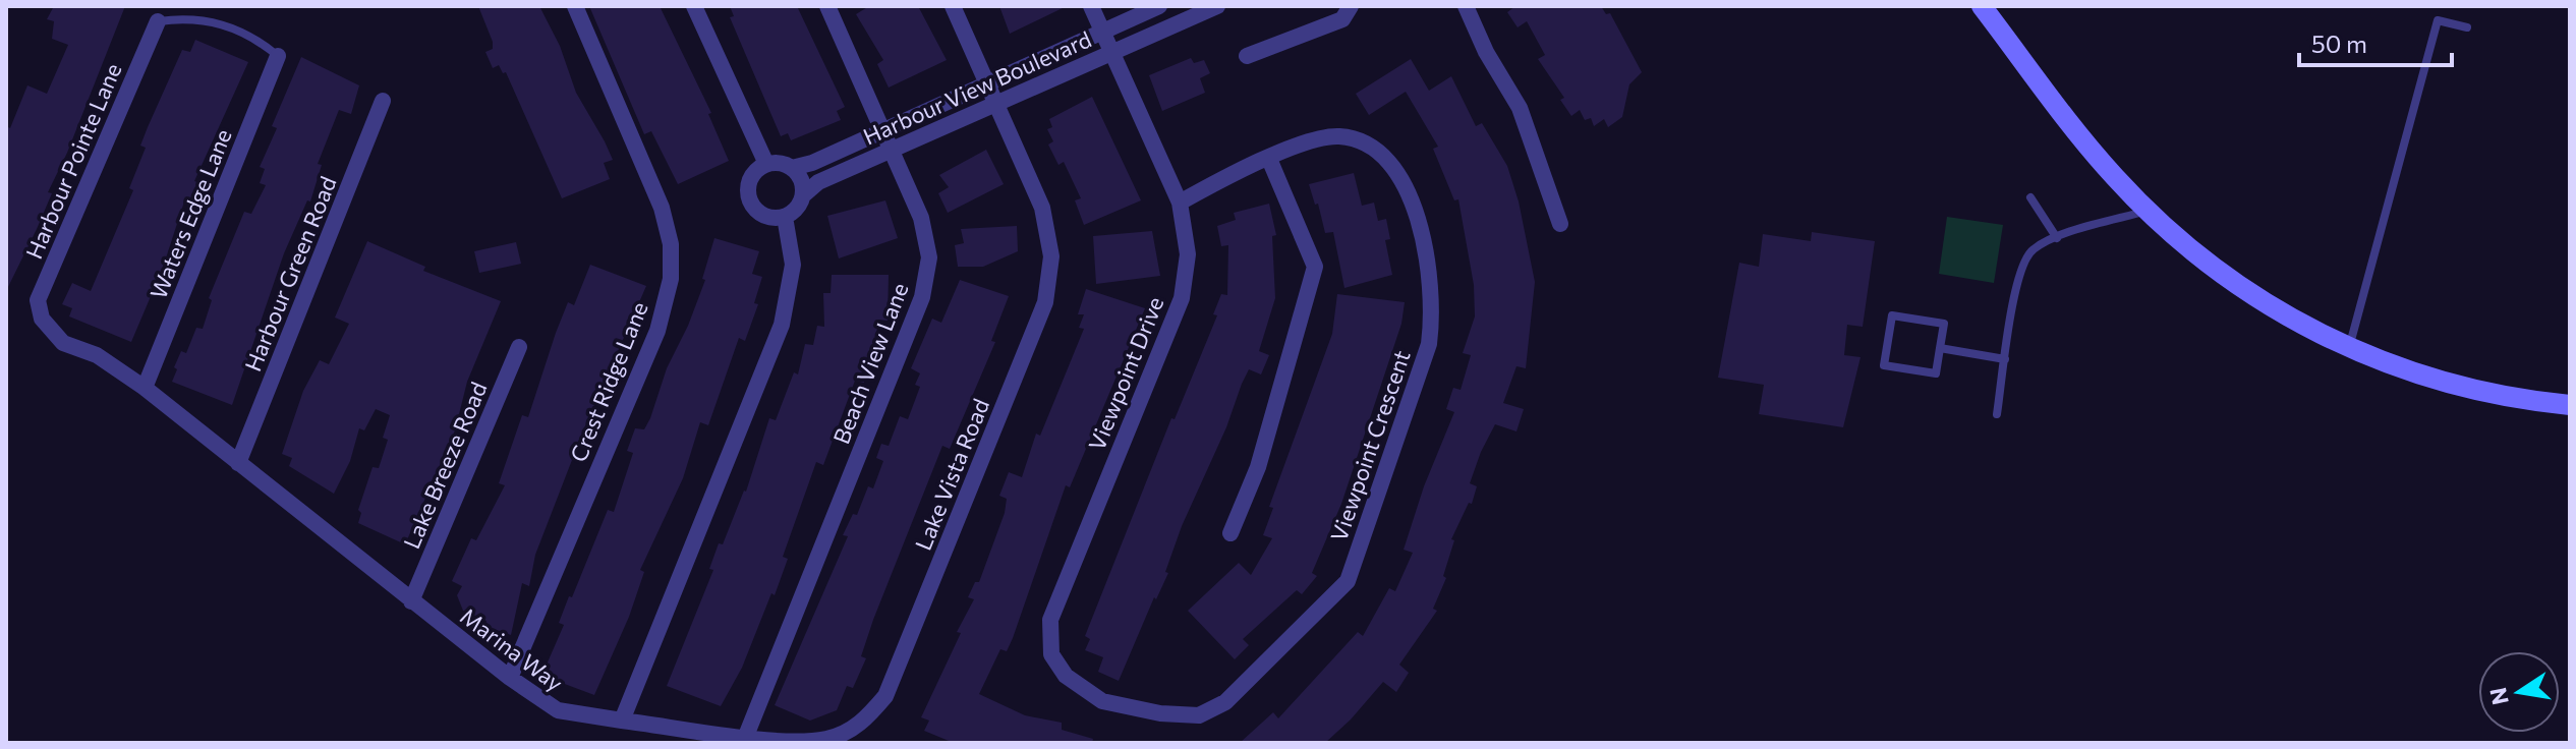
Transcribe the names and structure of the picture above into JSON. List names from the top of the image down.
{
  "streets": {
    "street": [
      "Harbour View Boulevard",
      "Harbour Pointe Lane",
      "Waters Edge Lane",
      "Harbour Green Road",
      "Beach View Lane",
      "Viewpoint Drive",
      "Crest Ridge Lane",
      "Viewpoint Crescent",
      "Lake Breeze Road",
      "Lake Vista Road",
      "Marina Way"
    ]
  },
  "crossings": [
    ["Harbour View Boulevard", "Beach View Lane"],
    ["Harbour View Boulevard", "Viewpoint Drive"],
    ["Harbour View Boulevard", "Lake Vista Road"],
    ["Harbour Pointe Lane", "Marina Way"],
    ["Waters Edge Lane", "Marina Way"],
    ["Harbour Green Road", "Marina Way"],
    ["Beach View Lane", "Lake Vista Road"],
    ["Viewpoint Drive", "Viewpoint Crescent"],
    ["Crest Ridge Lane", "Marina Way"],
    ["Lake Breeze Road", "Marina Way"],
    ["Lake Vista Road", "Marina Way"]
  ],
  "scale_bar": "50 m",
  "north": "left"
}
